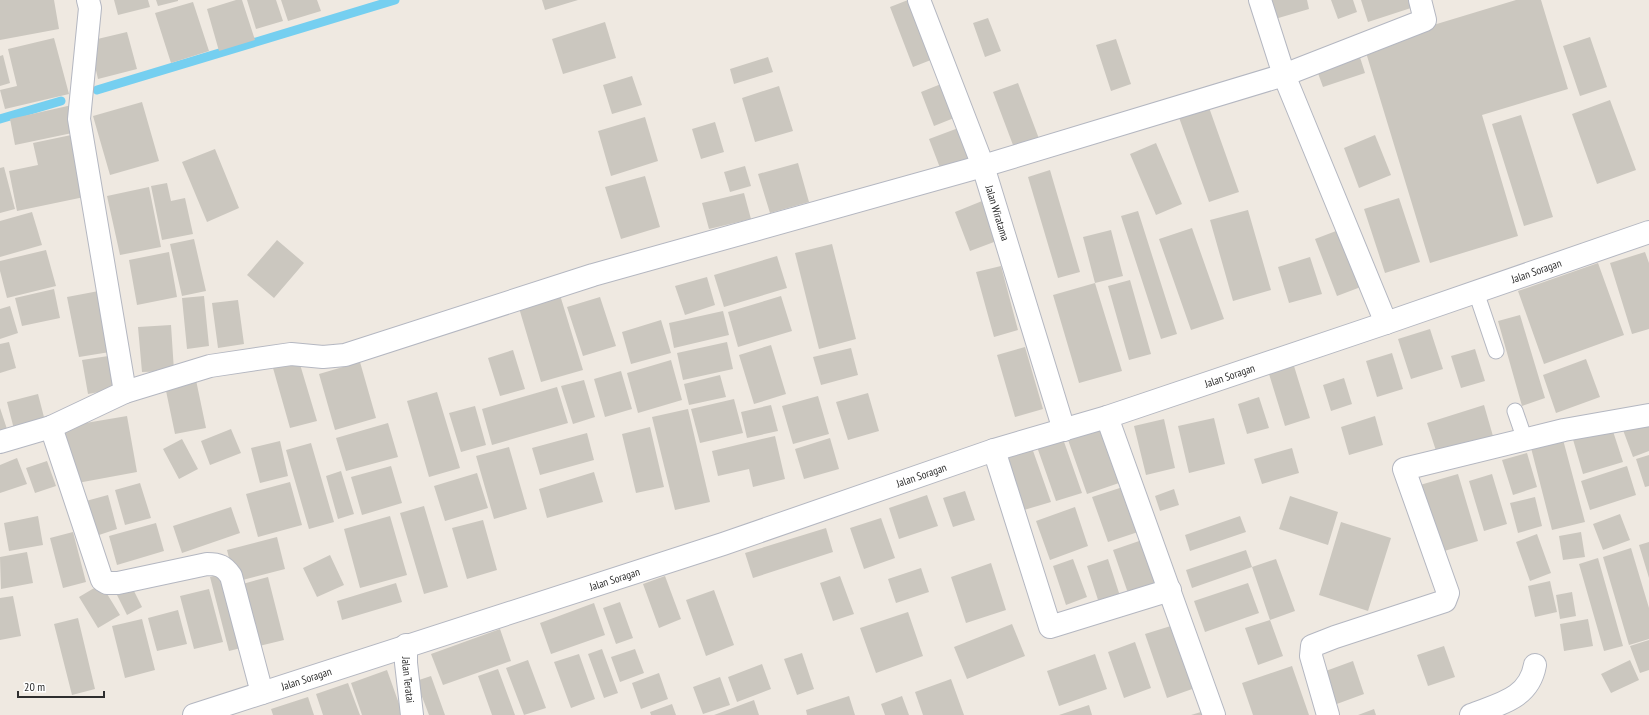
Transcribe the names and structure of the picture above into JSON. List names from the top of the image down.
{
  "streets": {
    "street": ["Jalan Wiratama", "Jalan Soragan", "Jalan Teratai"]
  },
  "crossings": [
    ["Jalan Wiratama", "Jalan Soragan"],
    ["Jalan Soragan", "Jalan Teratai"]
  ],
  "scale_bar": "20 m"
}
